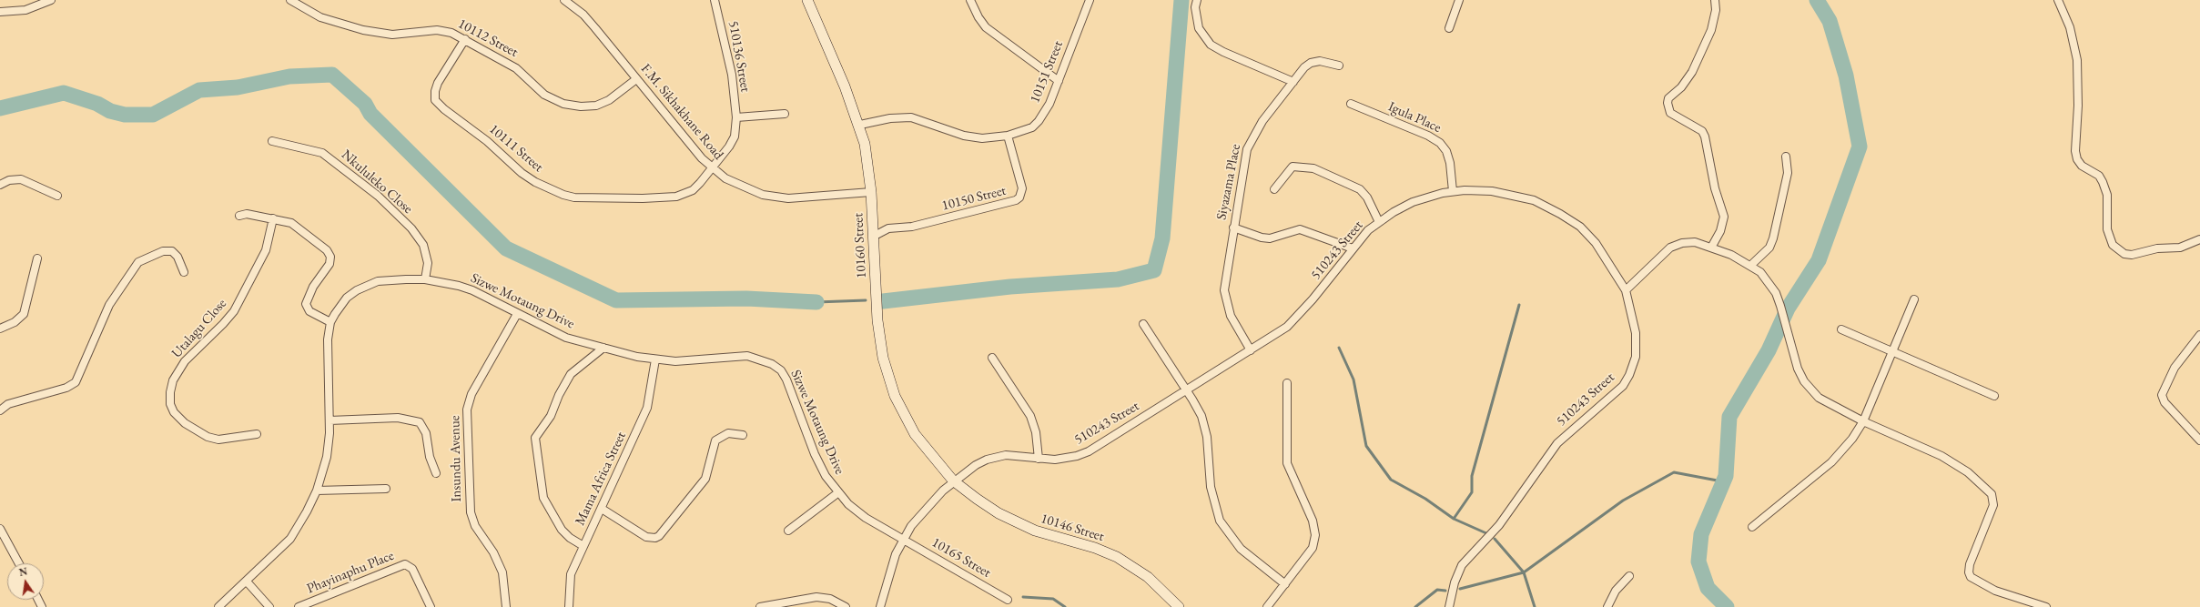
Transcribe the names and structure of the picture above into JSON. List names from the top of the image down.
{
  "streets": {
    "street": [
      "10112 Street",
      "510136 Street",
      "10151 Street",
      "F.M. Sikhakhane Road",
      "Igula Place",
      "10111 Street",
      "Nkululeko Close",
      "Siyazama Place",
      "10150 Street",
      "10160 Street",
      "510243 Street",
      "Sizwe Motaung Drive",
      "Utalagu Close",
      "Insundu Avenue",
      "Mama Africa Street",
      "10146 Street",
      "10165 Street",
      "Phayinaphu Place"
    ]
  },
  "crossings": [
    ["10112 Street", "F.M. Sikhakhane Road"],
    ["10112 Street", "10111 Street"],
    ["510136 Street", "F.M. Sikhakhane Road"],
    ["510136 Street", "10111 Street"],
    ["10151 Street", "10150 Street"],
    ["10151 Street", "10160 Street"],
    ["F.M. Sikhakhane Road", "10111 Street"],
    ["F.M. Sikhakhane Road", "10160 Street"],
    ["Igula Place", "510243 Street"],
    ["Nkululeko Close", "Sizwe Motaung Drive"],
    ["Siyazama Place", "510243 Street"],
    ["10150 Street", "10160 Street"],
    ["10160 Street", "510243 Street"],
    ["10160 Street", "10146 Street"],
    ["510243 Street", "Sizwe Motaung Drive"],
    ["510243 Street", "10146 Street"],
    ["510243 Street", "10165 Street"],
    ["Sizwe Motaung Drive", "Insundu Avenue"],
    ["Sizwe Motaung Drive", "Mama Africa Street"],
    ["Sizwe Motaung Drive", "10165 Street"]
  ],
  "north": "top"
}
